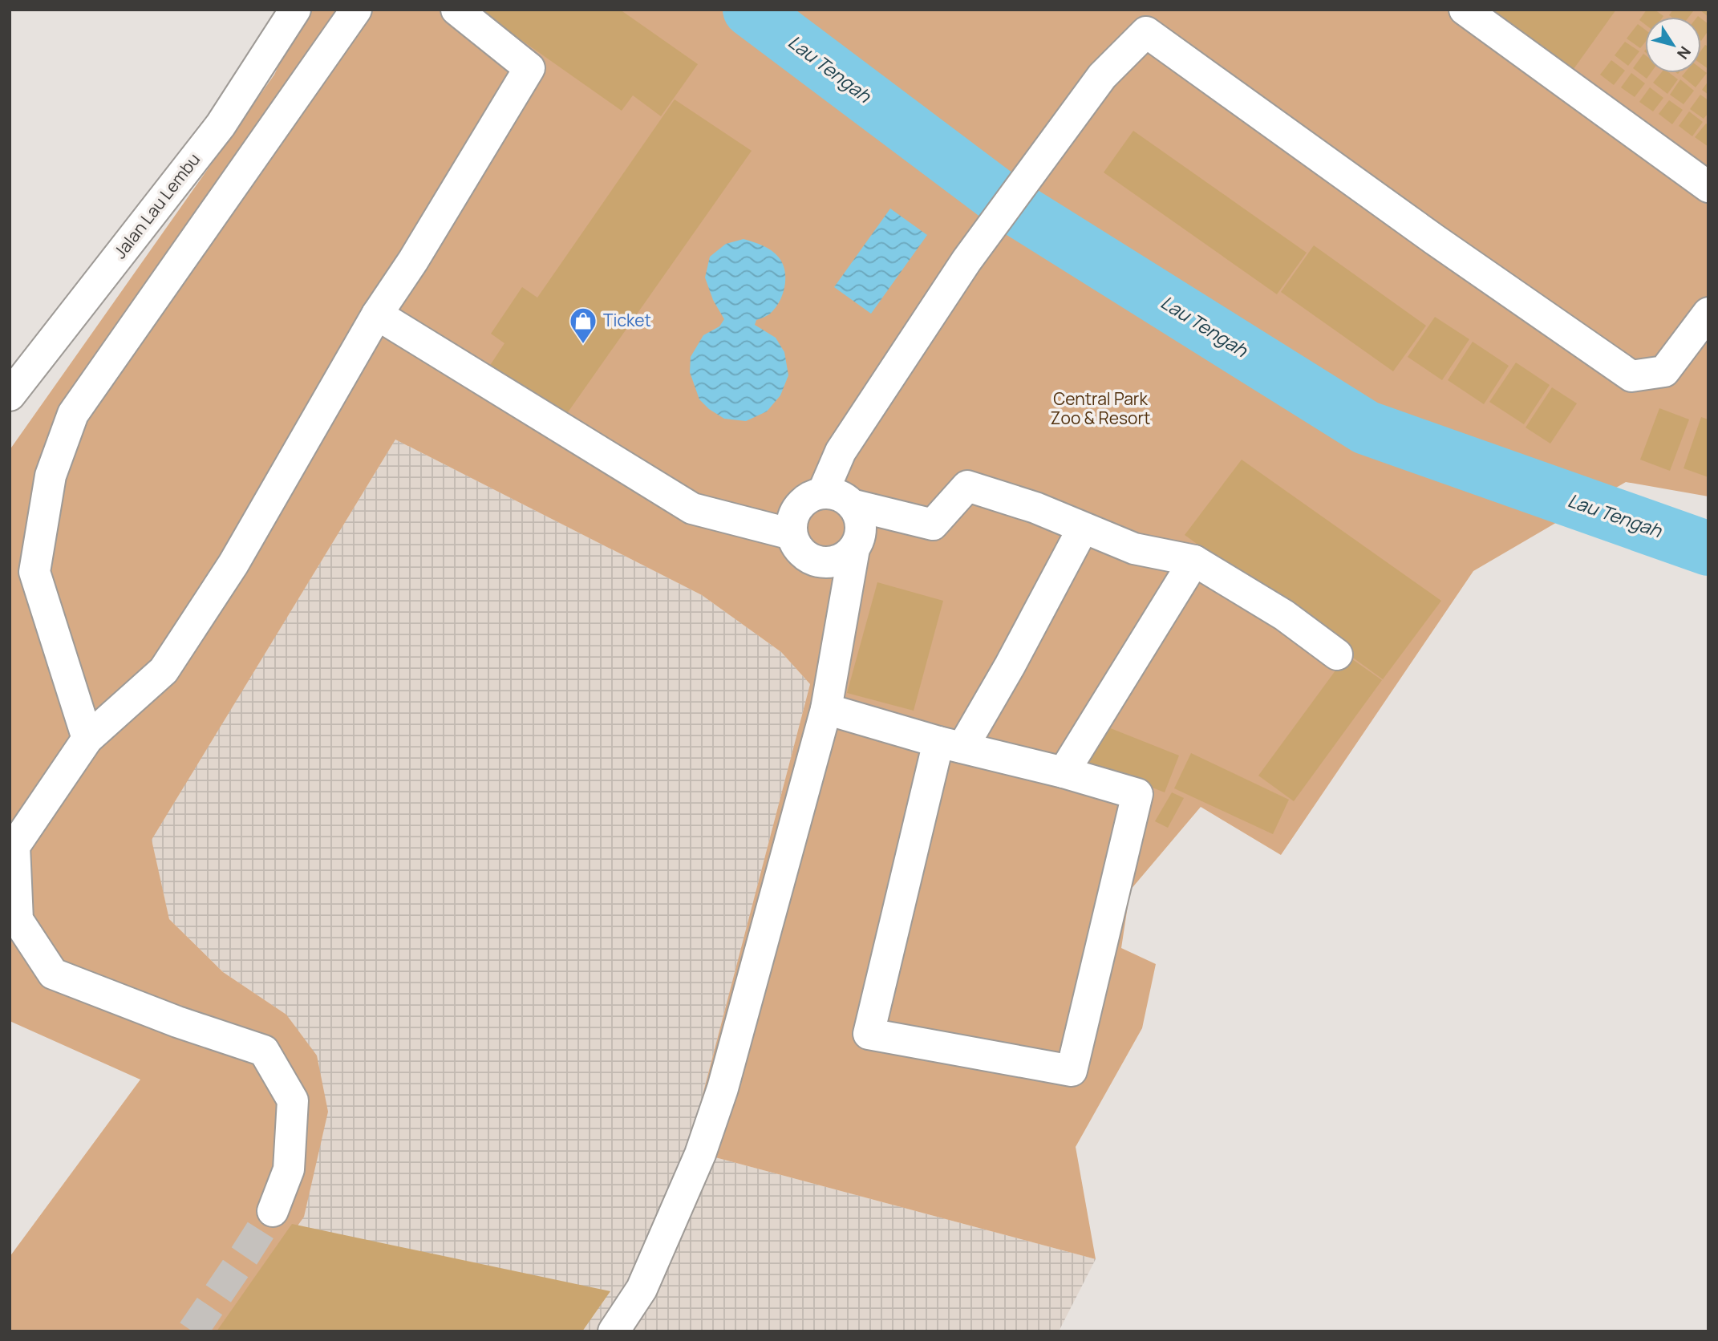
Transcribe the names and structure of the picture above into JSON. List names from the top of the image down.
{
  "streets": {
    "street": ["Jalan Lau Lembu"]
  },
  "water": ["Lau Tengah"],
  "parks": ["Central Park Zoo & Resort"],
  "places": {
    "shop": ["Ticket"]
  },
  "north": "bottom right"
}
